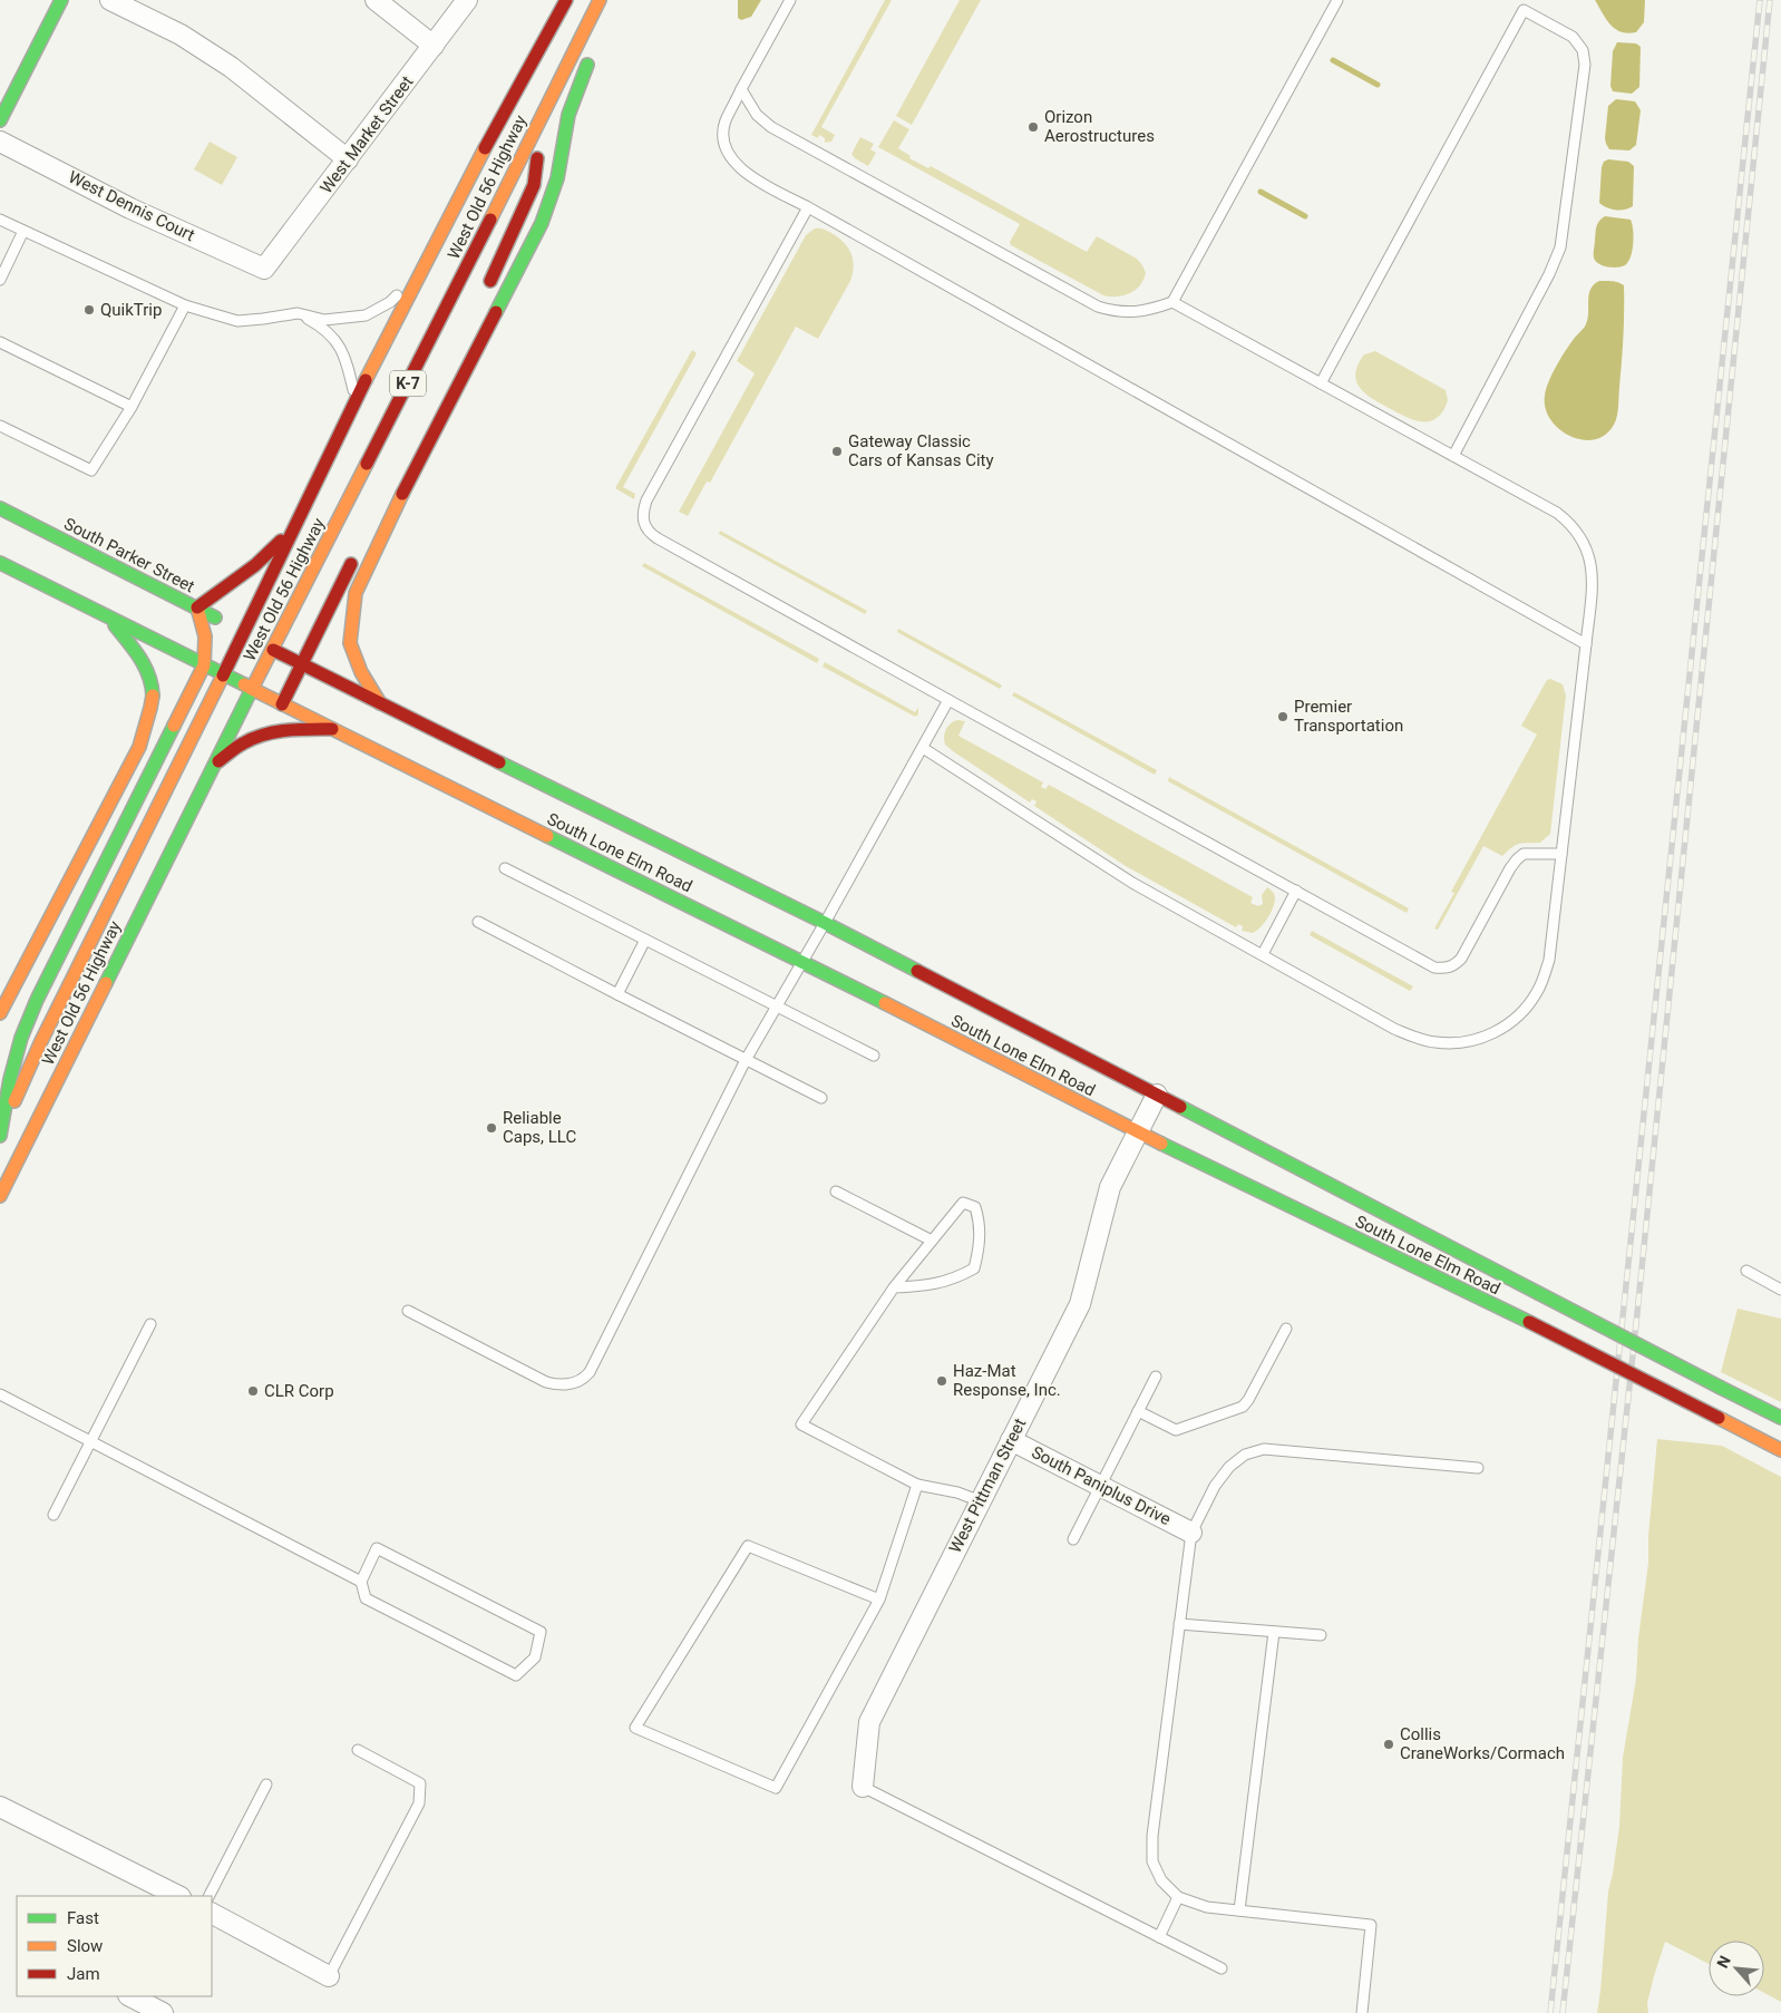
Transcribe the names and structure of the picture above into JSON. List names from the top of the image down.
{
  "streets": {
    "main road": [
      "West Old 56 Highway",
      "K-7",
      "South Parker Street",
      "South Lone Elm Road"
    ],
    "street": [
      "West Market Street",
      "West Dennis Court",
      "West Pittman Street",
      "South Paniplus Drive"
    ]
  },
  "crossings": [
    ["West Market Street", "West Dennis Court"],
    ["West Old 56 Highway", "K-7"],
    ["West Old 56 Highway", "South Parker Street"],
    ["West Old 56 Highway", "South Lone Elm Road"],
    ["K-7", "South Parker Street"],
    ["South Parker Street", "South Lone Elm Road"],
    ["South Lone Elm Road", "West Pittman Street"],
    ["West Pittman Street", "South Paniplus Drive"]
  ],
  "places": [
    "Orizon Aerostructures",
    "QuikTrip",
    "Gateway Classic Cars of Kansas City",
    "Premier Transportation",
    "Reliable Caps, LLC",
    "Haz-Mat Response, Inc.",
    "CLR Corp",
    "Collis CraneWorks/Cormach"
  ],
  "legend": ["Fast", "Slow", "Jam"],
  "north": "top left"
}
